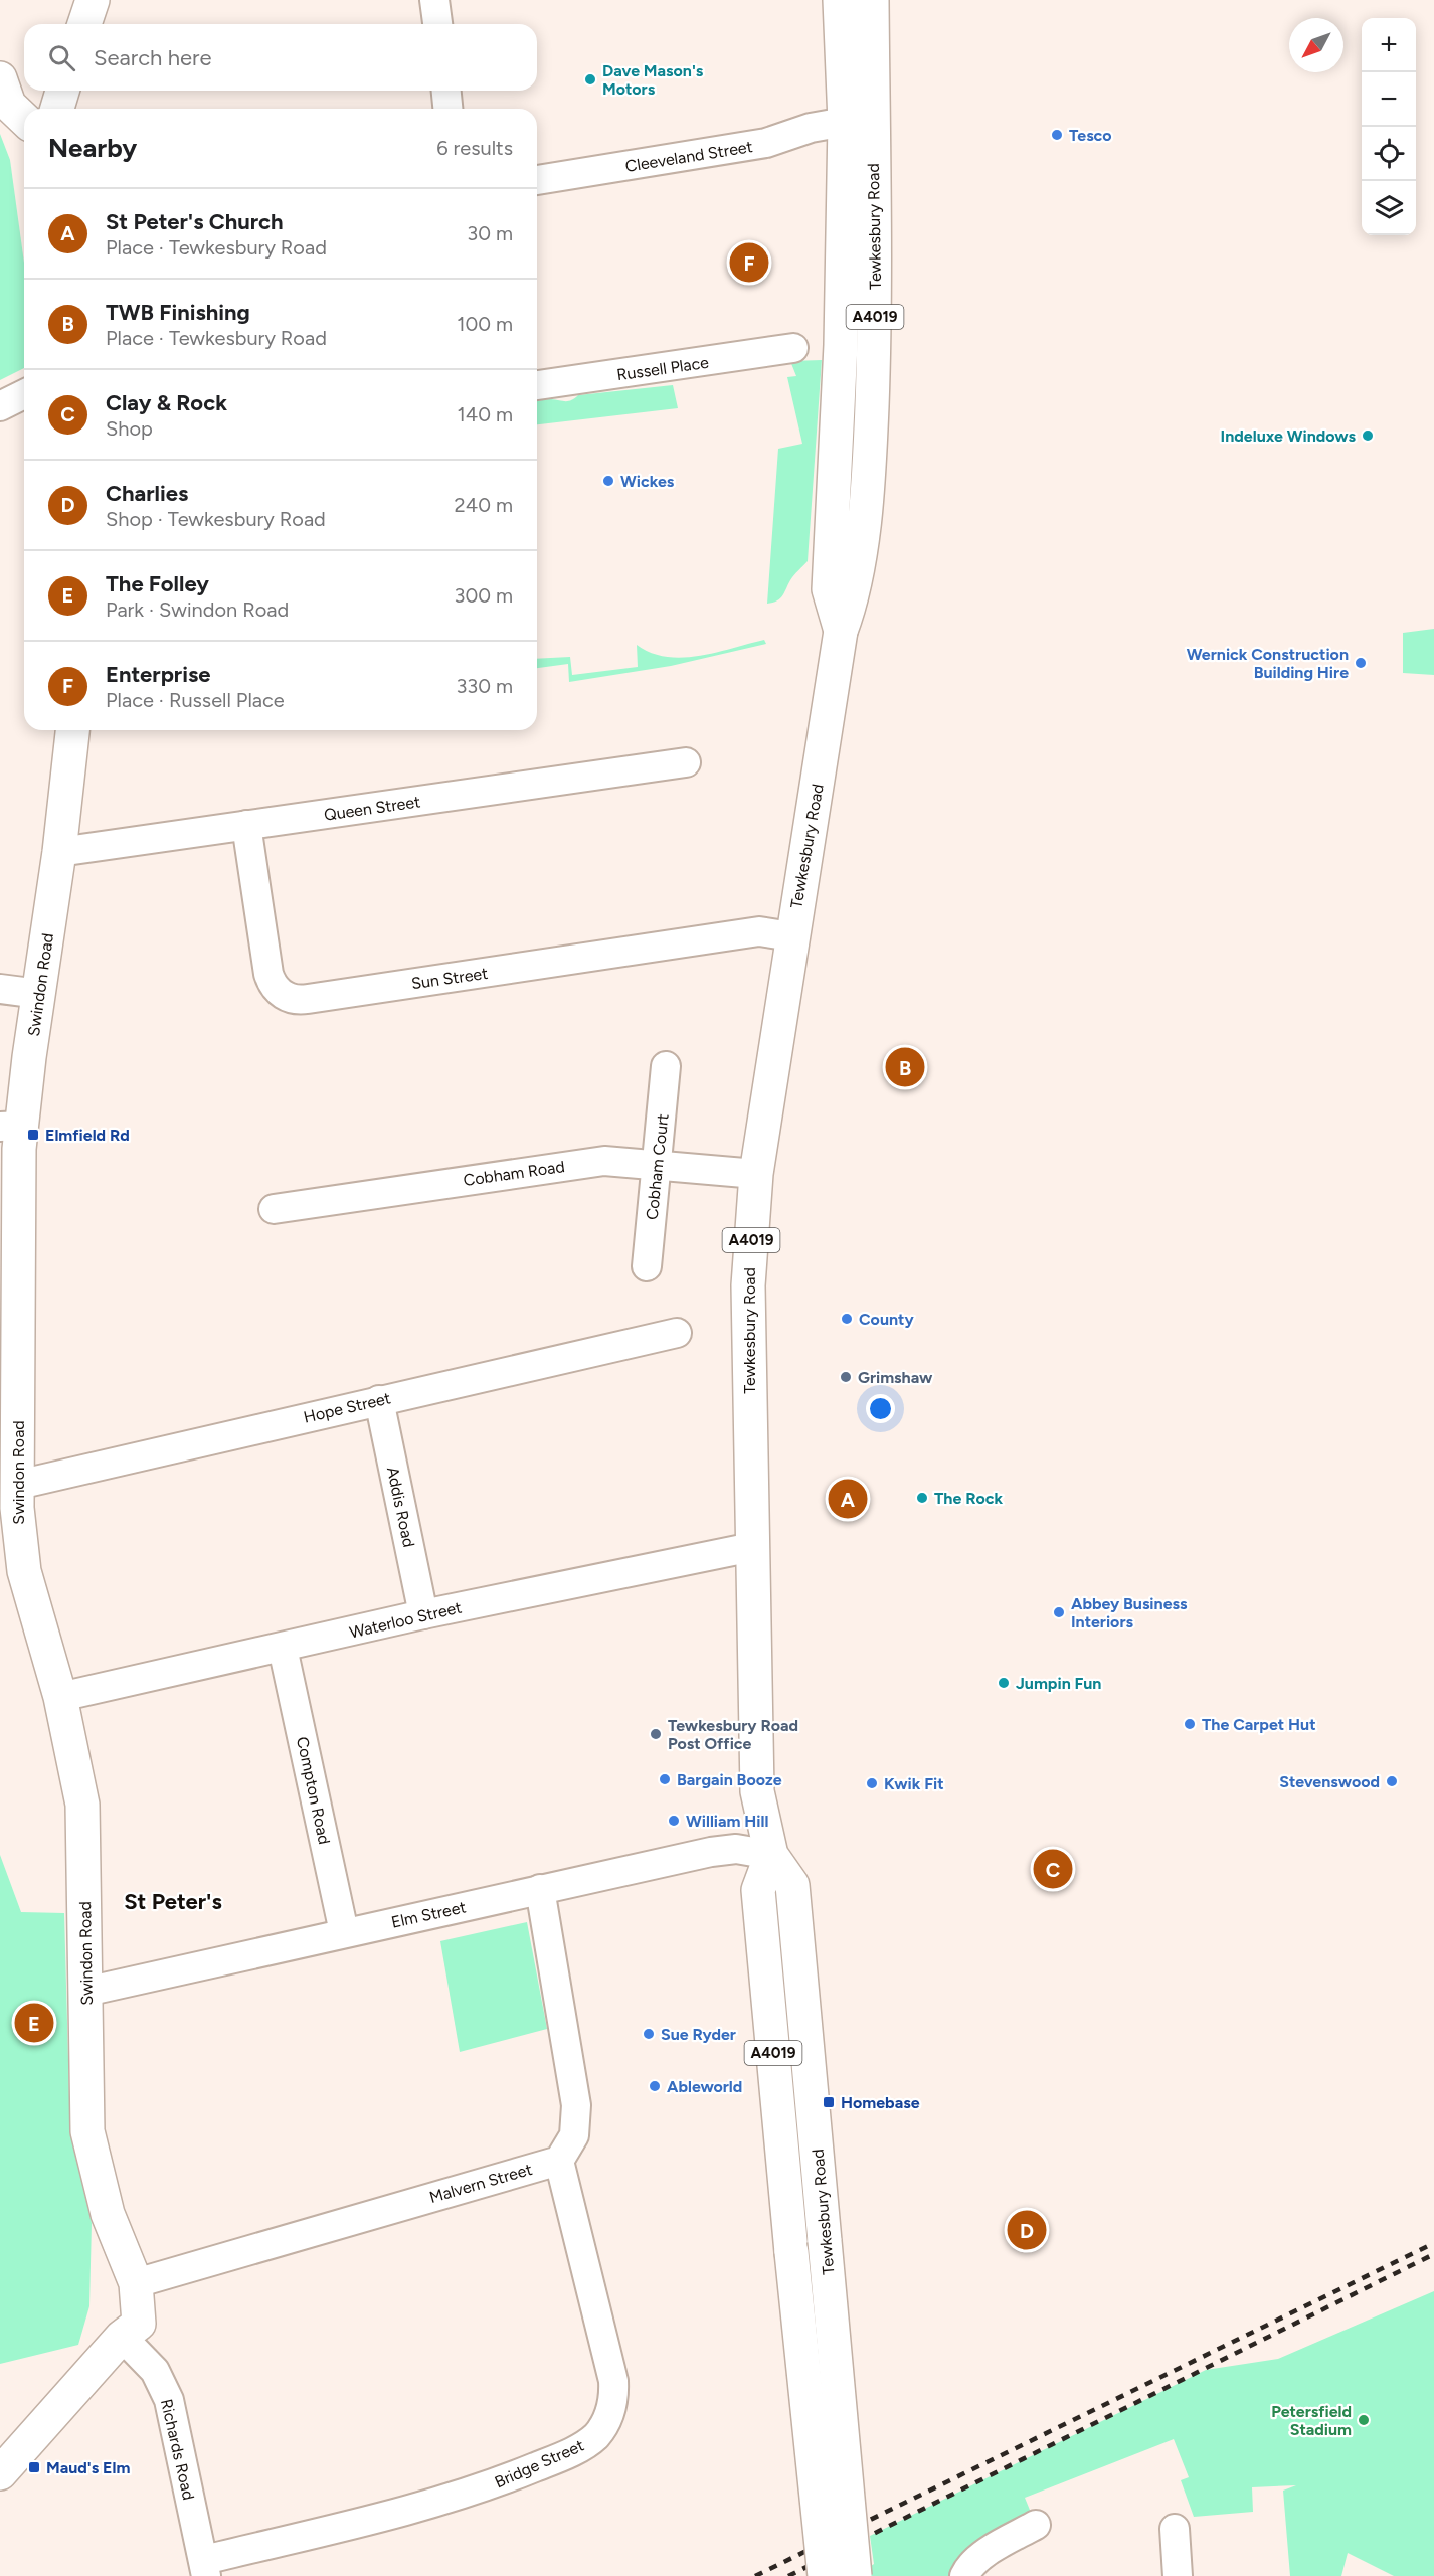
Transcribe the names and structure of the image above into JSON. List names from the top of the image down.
{
  "streets": {
    "main road": ["Tewkesbury Road", "A4019", "Swindon Road"],
    "street": [
      "Cleeveland Street",
      "Russell Place",
      "Queen Street",
      "Sun Street",
      "Cobham Court",
      "Cobham Road",
      "Hope Street",
      "Addis Road",
      "Waterloo Street",
      "Compton Road",
      "Elm Street",
      "Malvern Street",
      "Richards Road",
      "Bridge Street"
    ]
  },
  "crossings": [
    ["Cleeveland Street", "Tewkesbury Road"],
    ["Tewkesbury Road", "Sun Street"],
    ["Tewkesbury Road", "Cobham Road"],
    ["Tewkesbury Road", "Waterloo Street"],
    ["Tewkesbury Road", "Elm Street"],
    ["Queen Street", "Sun Street"],
    ["Queen Street", "Swindon Road"],
    ["Swindon Road", "Hope Street"],
    ["Swindon Road", "Waterloo Street"],
    ["Swindon Road", "Elm Street"],
    ["Swindon Road", "Malvern Street"],
    ["Swindon Road", "Richards Road"],
    ["Cobham Court", "Cobham Road"],
    ["Hope Street", "Addis Road"],
    ["Addis Road", "Waterloo Street"],
    ["Waterloo Street", "Compton Road"],
    ["Compton Road", "Elm Street"],
    ["Malvern Street", "Bridge Street"],
    ["Richards Road", "Bridge Street"]
  ],
  "districts": ["St Peter's"],
  "places": {
    "other": [
      "Dave Mason's Motors",
      "Tesco",
      "Indeluxe Windows",
      "Wickes",
      "Wernick Construction Building Hire",
      "County",
      "Grimshaw",
      "The Rock",
      "Abbey Business Interiors",
      "Jumpin Fun",
      "The Carpet Hut",
      "Tewkesbury Road Post Office",
      "Bargain Booze",
      "Stevenswood",
      "Kwik Fit",
      "William Hill",
      "Sue Ryder",
      "Ableworld",
      "Petersfield Stadium"
    ],
    "transit": ["Elmfield Rd", "Homebase", "Maud's Elm"]
  },
  "north": "bottom left",
  "page": {
    "map_buttons": ["+", "−"],
    "search": "Search here",
    "heading": ["Nearby", "6 results"],
    "list": [
      {
        "mark": "A",
        "name": "St Peter's Church",
        "note": "Place · Tewkesbury Road",
        "value": "30 m"
      },
      {
        "mark": "B",
        "name": "TWB Finishing",
        "note": "Place · Tewkesbury Road",
        "value": "100 m"
      },
      {
        "mark": "C",
        "name": "Clay & Rock",
        "note": "Shop",
        "value": "140 m"
      },
      {
        "mark": "D",
        "name": "Charlies",
        "note": "Shop · Tewkesbury Road",
        "value": "240 m"
      },
      {
        "mark": "E",
        "name": "The Folley",
        "note": "Park · Swindon Road",
        "value": "300 m"
      },
      {
        "mark": "F",
        "name": "Enterprise",
        "note": "Place · Russell Place",
        "value": "330 m"
      }
    ],
    "pins": [
      "F",
      "B",
      "A",
      "C",
      "E",
      "D"
    ]
  }
}
